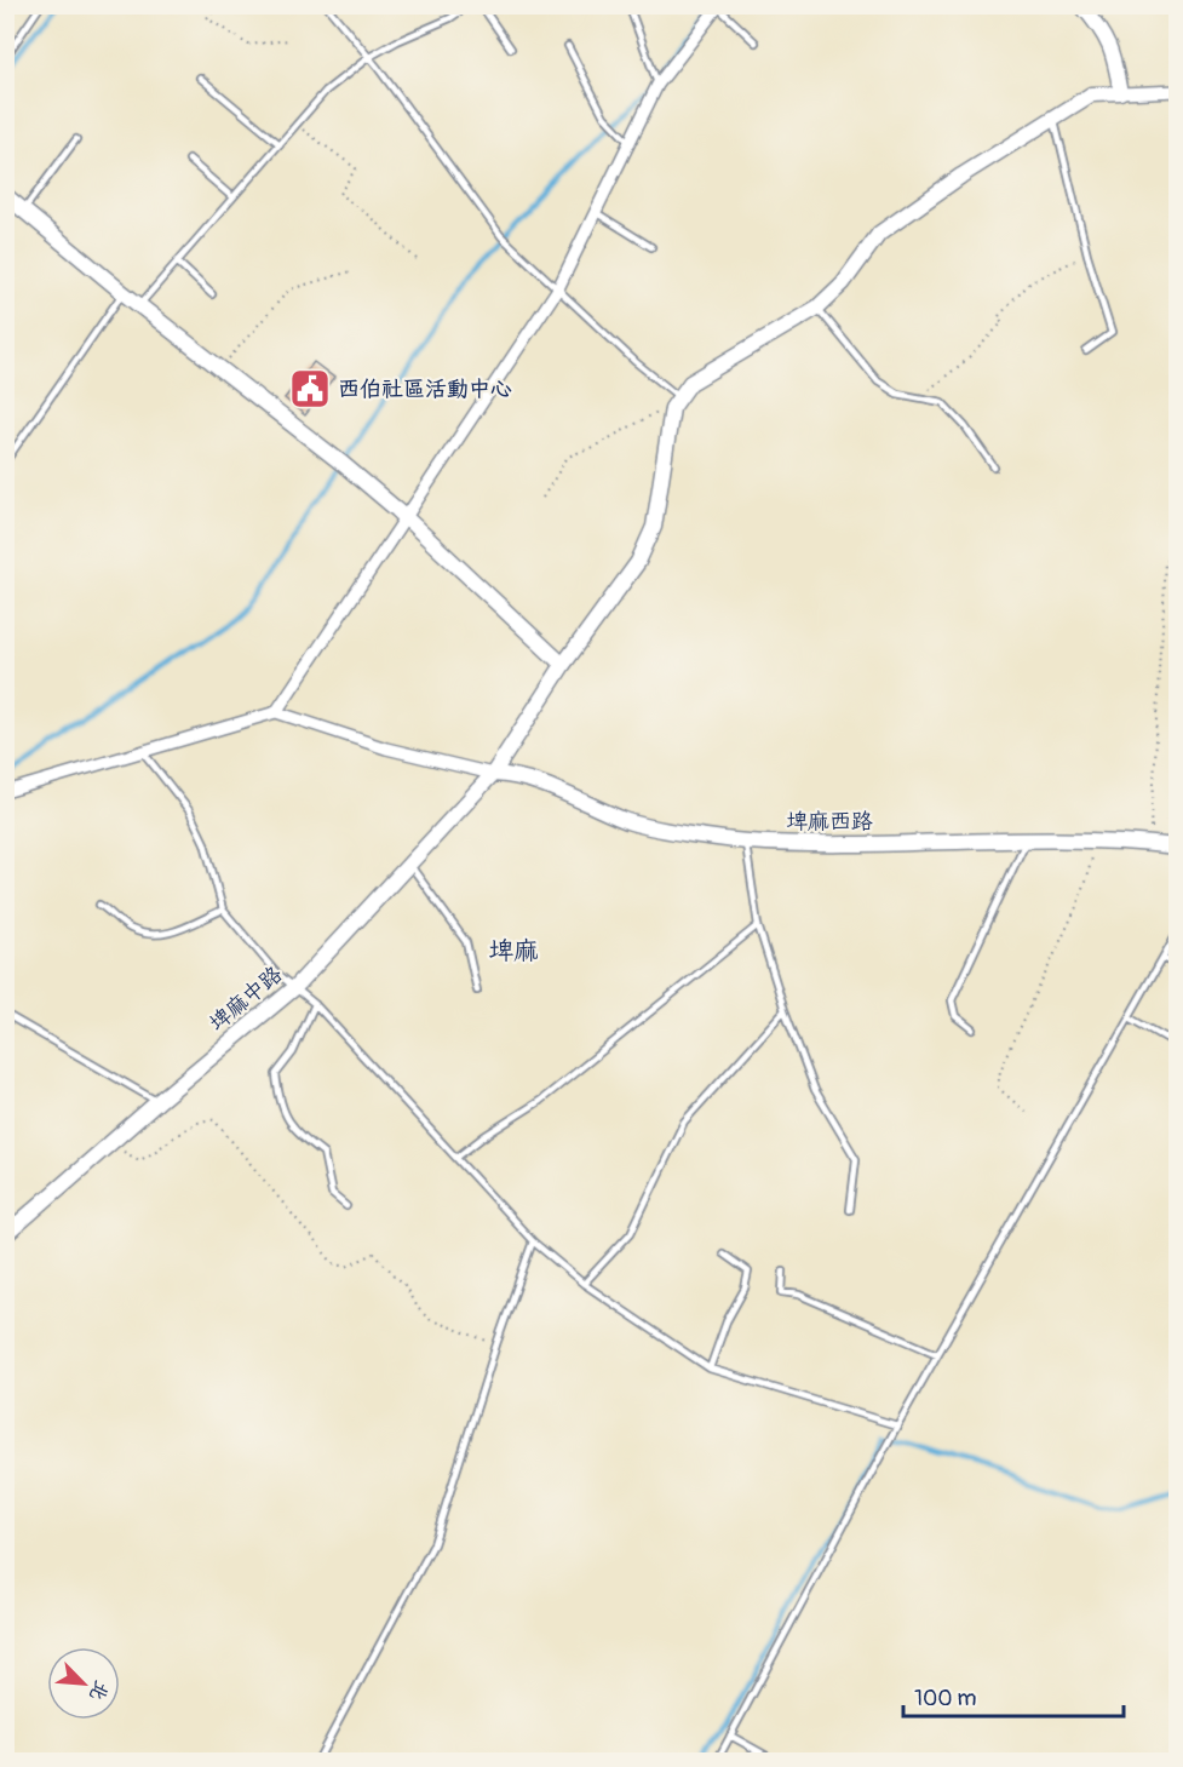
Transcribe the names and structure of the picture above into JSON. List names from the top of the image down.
{
  "streets": {
    "street": ["埤麻西路", "埤麻中路"]
  },
  "crossings": [
    ["埤麻西路", "埤麻中路"]
  ],
  "districts": ["埤麻"],
  "places": {
    "public building": ["西伯社區活動中心"]
  },
  "scale_bar": "100 m",
  "north": "bottom right"
}
